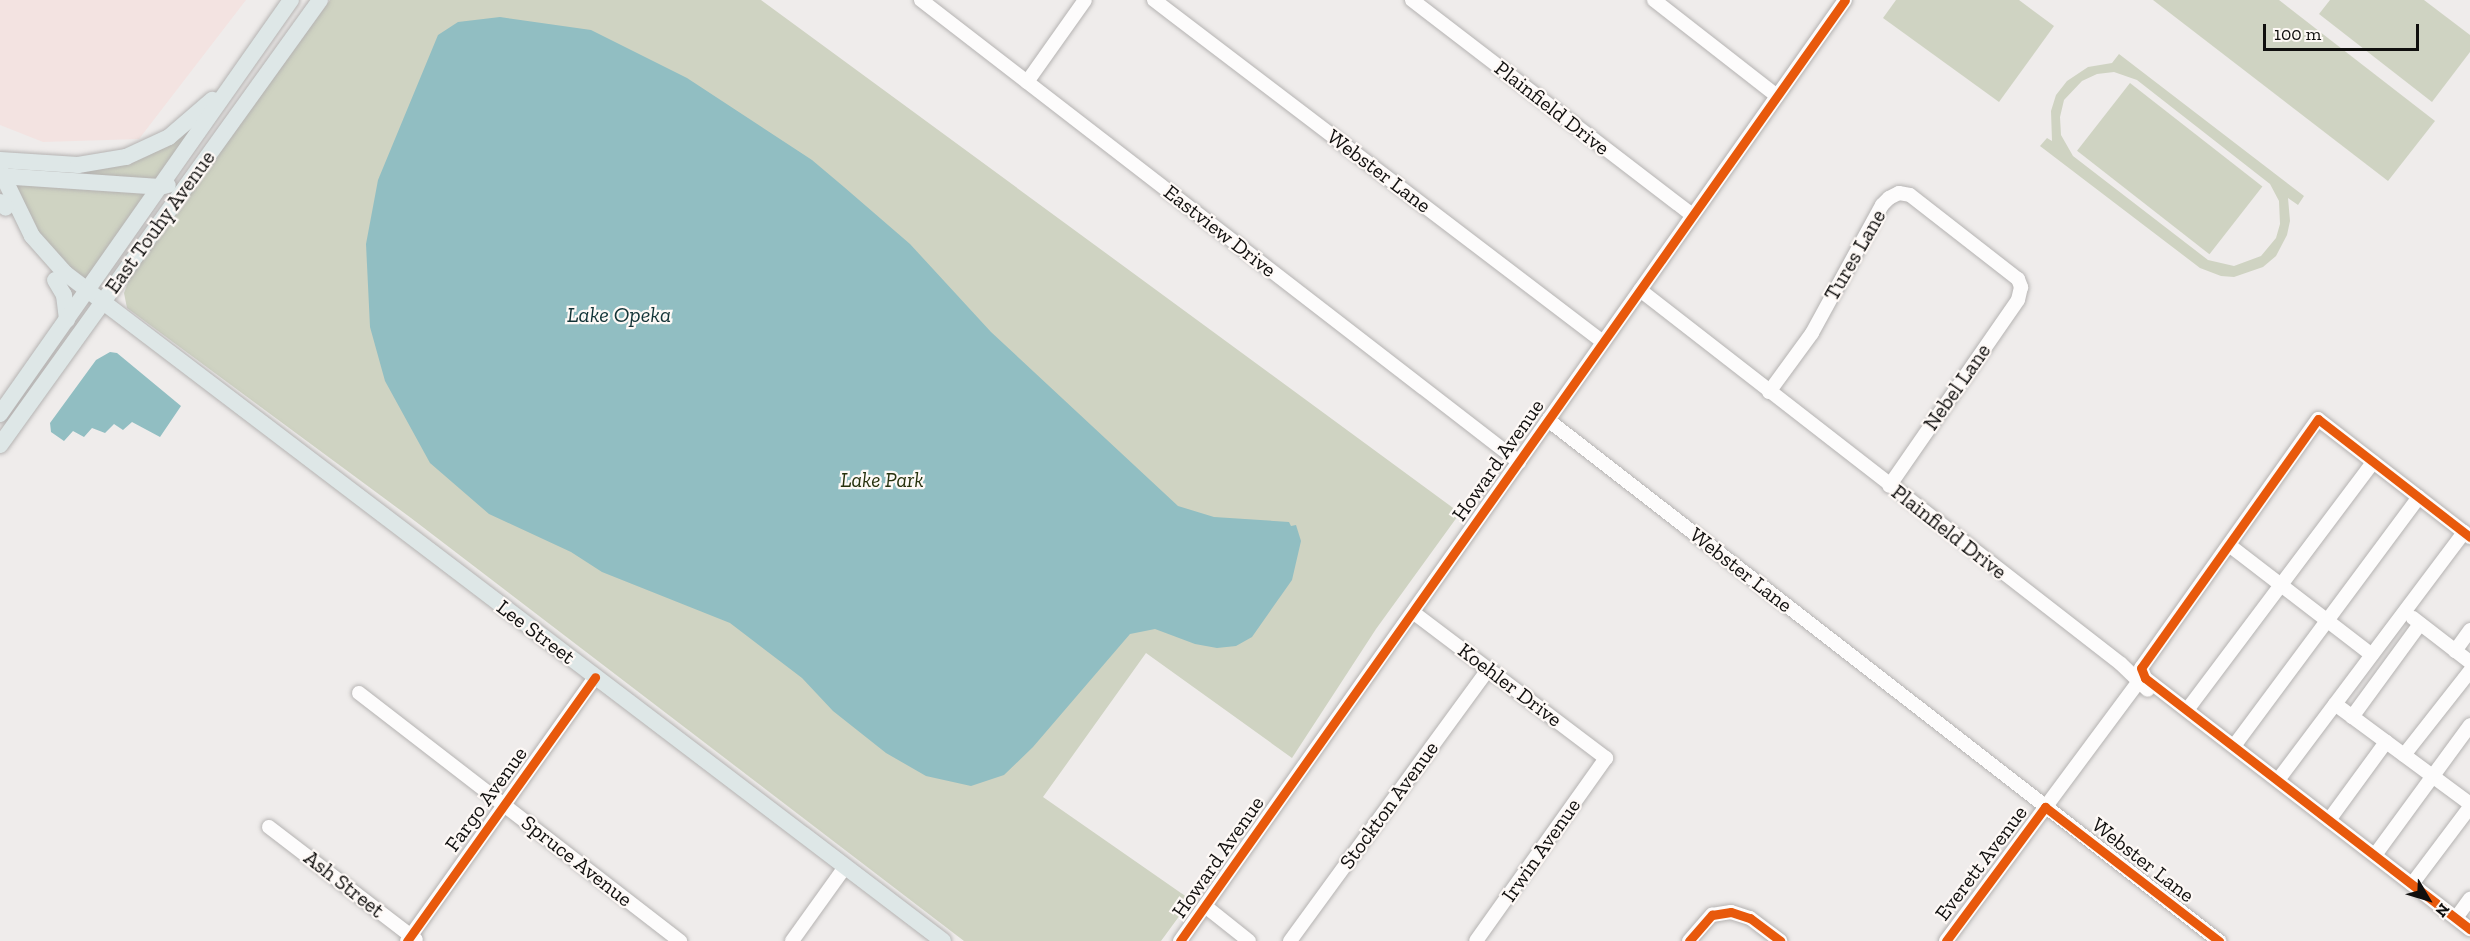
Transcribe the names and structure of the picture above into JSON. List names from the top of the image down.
{
  "streets": {
    "main road": ["East Touhy Avenue", "Lee Street"],
    "street": [
      "Plainfield Drive",
      "Webster Lane",
      "Eastview Drive",
      "Tures Lane",
      "Nebel Lane",
      "Howard Avenue",
      "Koehler Drive",
      "Fargo Avenue",
      "Stockton Avenue",
      "Irwin Avenue",
      "Spruce Avenue",
      "Everett Avenue",
      "Ash Street"
    ]
  },
  "crossings": [
    ["Plainfield Drive", "Tures Lane"],
    ["Plainfield Drive", "Nebel Lane"],
    ["Plainfield Drive", "Howard Avenue"],
    ["Plainfield Drive", "Everett Avenue"],
    ["Webster Lane", "Howard Avenue"],
    ["Webster Lane", "Everett Avenue"],
    ["East Touhy Avenue", "Lee Street"],
    ["Eastview Drive", "Howard Avenue"],
    ["Tures Lane", "Nebel Lane"],
    ["Howard Avenue", "Koehler Drive"],
    ["Lee Street", "Fargo Avenue"],
    ["Koehler Drive", "Stockton Avenue"],
    ["Koehler Drive", "Irwin Avenue"],
    ["Fargo Avenue", "Spruce Avenue"],
    ["Fargo Avenue", "Ash Street"]
  ],
  "water": ["Lake Opeka"],
  "parks": ["Lake Park"],
  "scale_bar": "100 m",
  "north": "bottom right"
}
